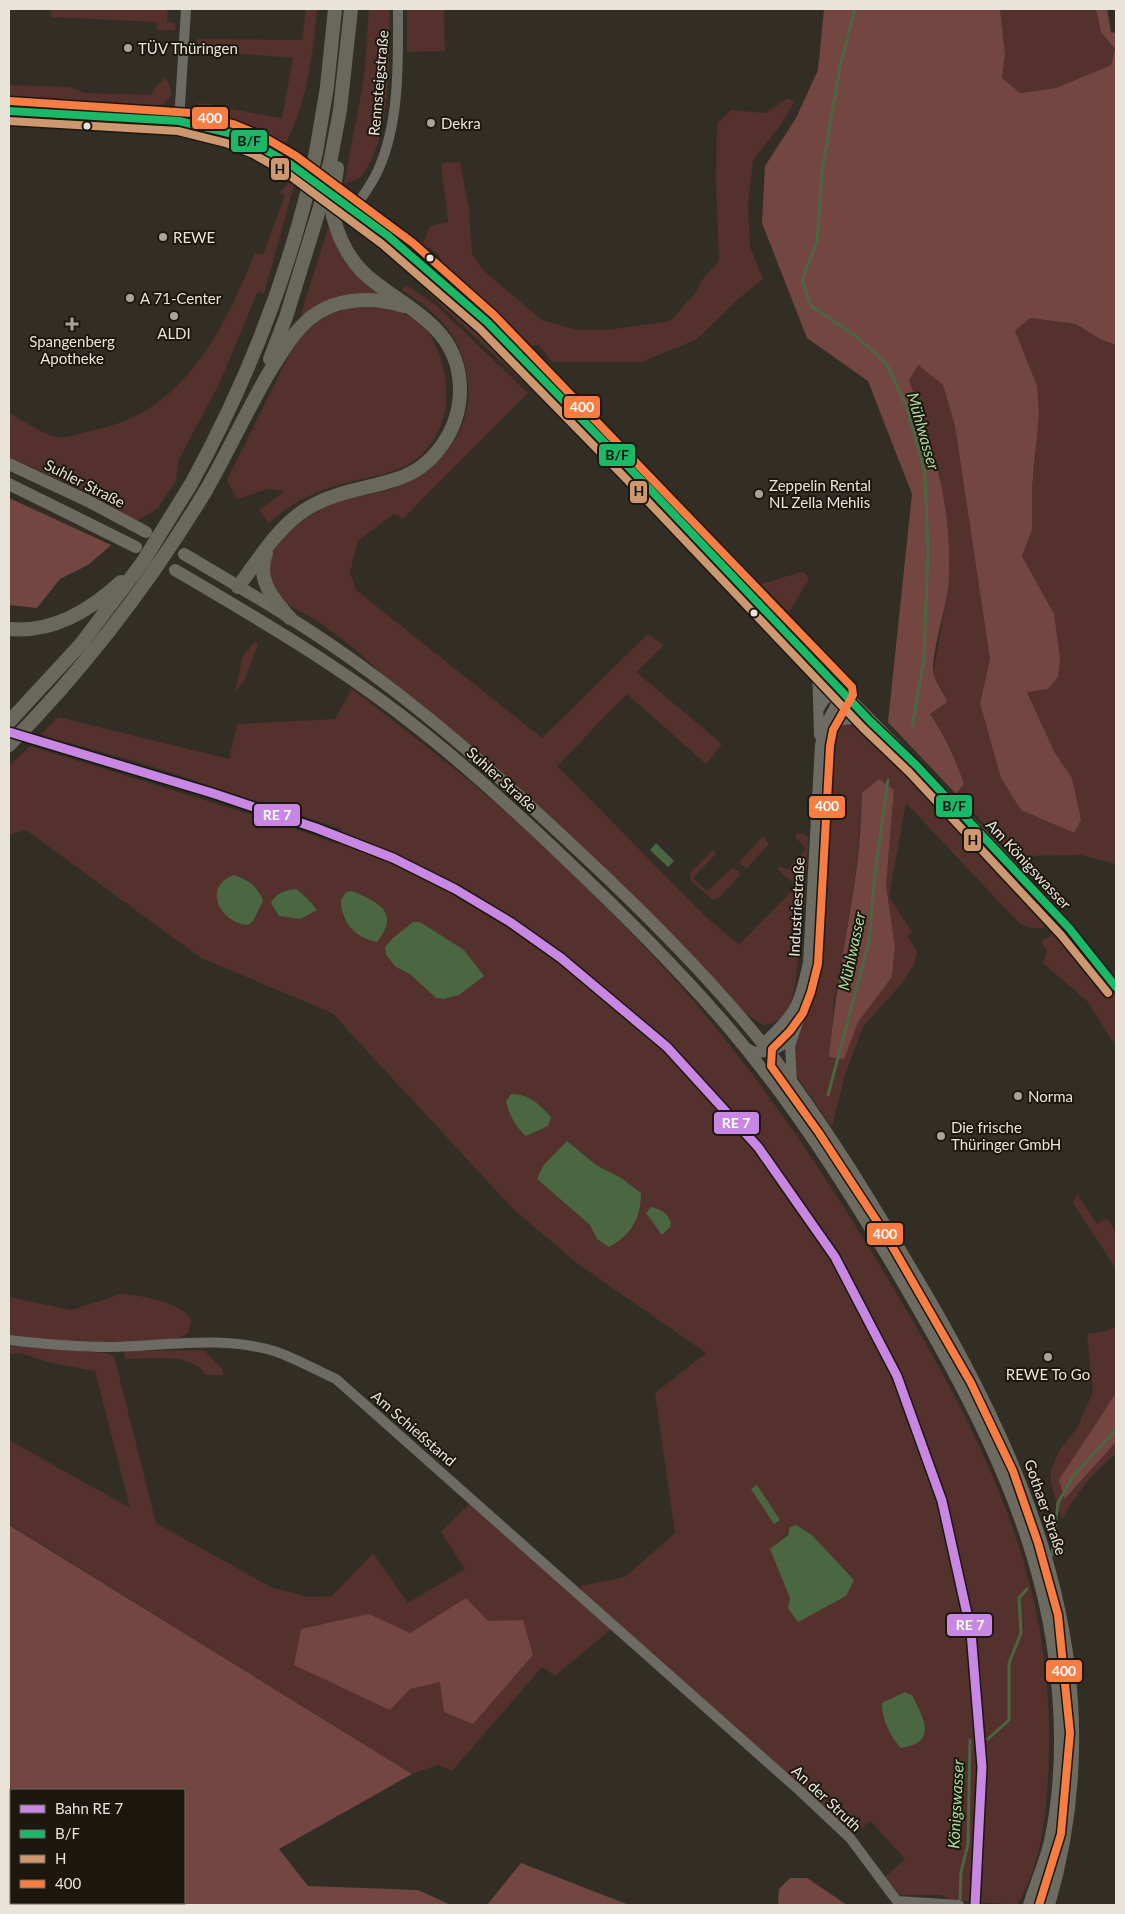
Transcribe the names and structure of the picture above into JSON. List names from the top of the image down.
{
  "streets": {
    "main road": ["Suhler Straße", "Gothaer Straße"],
    "street": [
      "Rennsteigstraße",
      "Am Königswasser",
      "Industriestraße",
      "Am Schießstand",
      "An der Struth"
    ]
  },
  "crossings": [
    ["Suhler Straße", "Industriestraße"],
    ["Suhler Straße", "Gothaer Straße"],
    ["Am Königswasser", "Industriestraße"],
    ["Am Schießstand", "An der Struth"]
  ],
  "water": ["Mühlwasser", "Königswasser"],
  "places": {
    "other": [
      "TÜV Thüringen",
      "Dekra",
      "REWE",
      "A 71-Center",
      "ALDI",
      "Zeppelin Rental NL Zella Mehlis",
      "Norma",
      "Die frische Thüringer GmbH",
      "REWE To Go"
    ],
    "health": ["Spangenberg Apotheke"]
  },
  "lines": ["transit line 400", "transit line B/F", "transit line H"],
  "legend": [
    "Bahn RE 7",
    "B/F",
    "H",
    "400"
  ]
}
